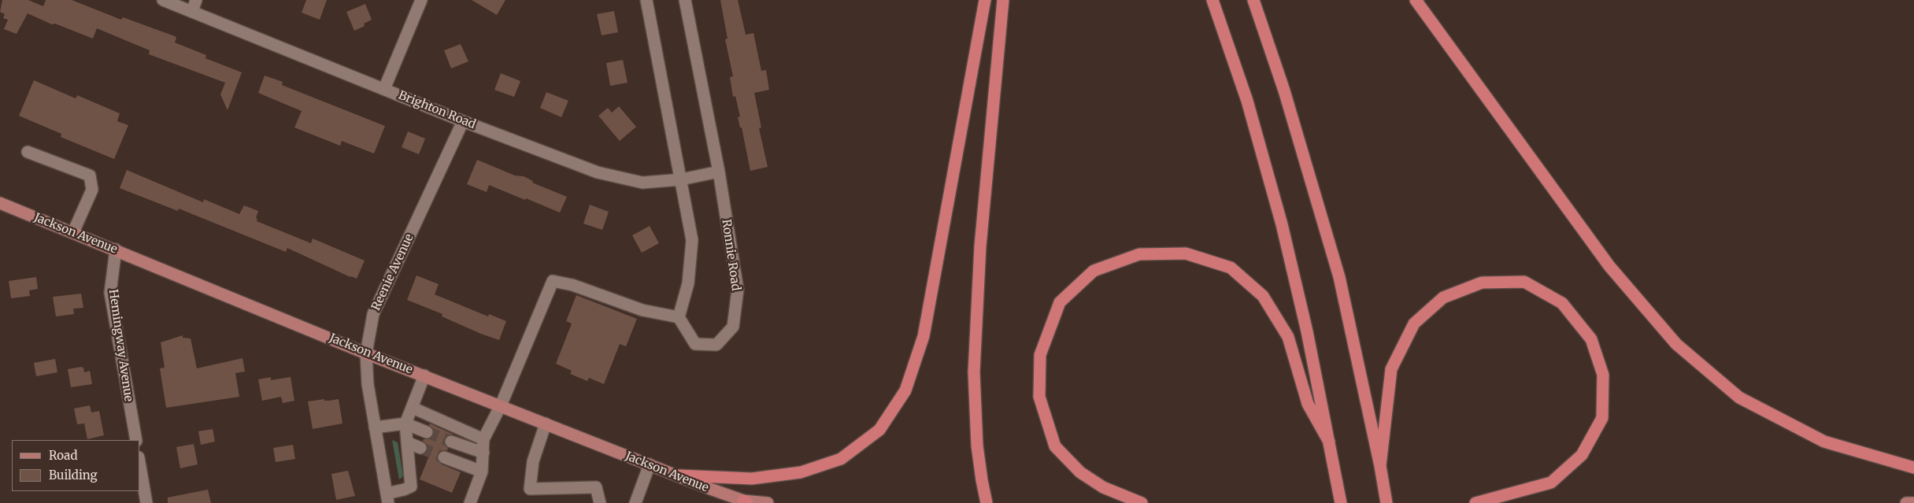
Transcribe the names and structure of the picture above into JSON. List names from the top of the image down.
{
  "streets": {
    "main road": ["Jackson Avenue"],
    "street": [
      "Brighton Road",
      "Ronnie Road",
      "Reenie Avenue",
      "Hemingway Avenue"
    ]
  },
  "crossings": [
    ["Brighton Road", "Ronnie Road"],
    ["Brighton Road", "Reenie Avenue"],
    ["Jackson Avenue", "Reenie Avenue"],
    ["Jackson Avenue", "Hemingway Avenue"]
  ],
  "legend": ["Road", "Building"]
}
